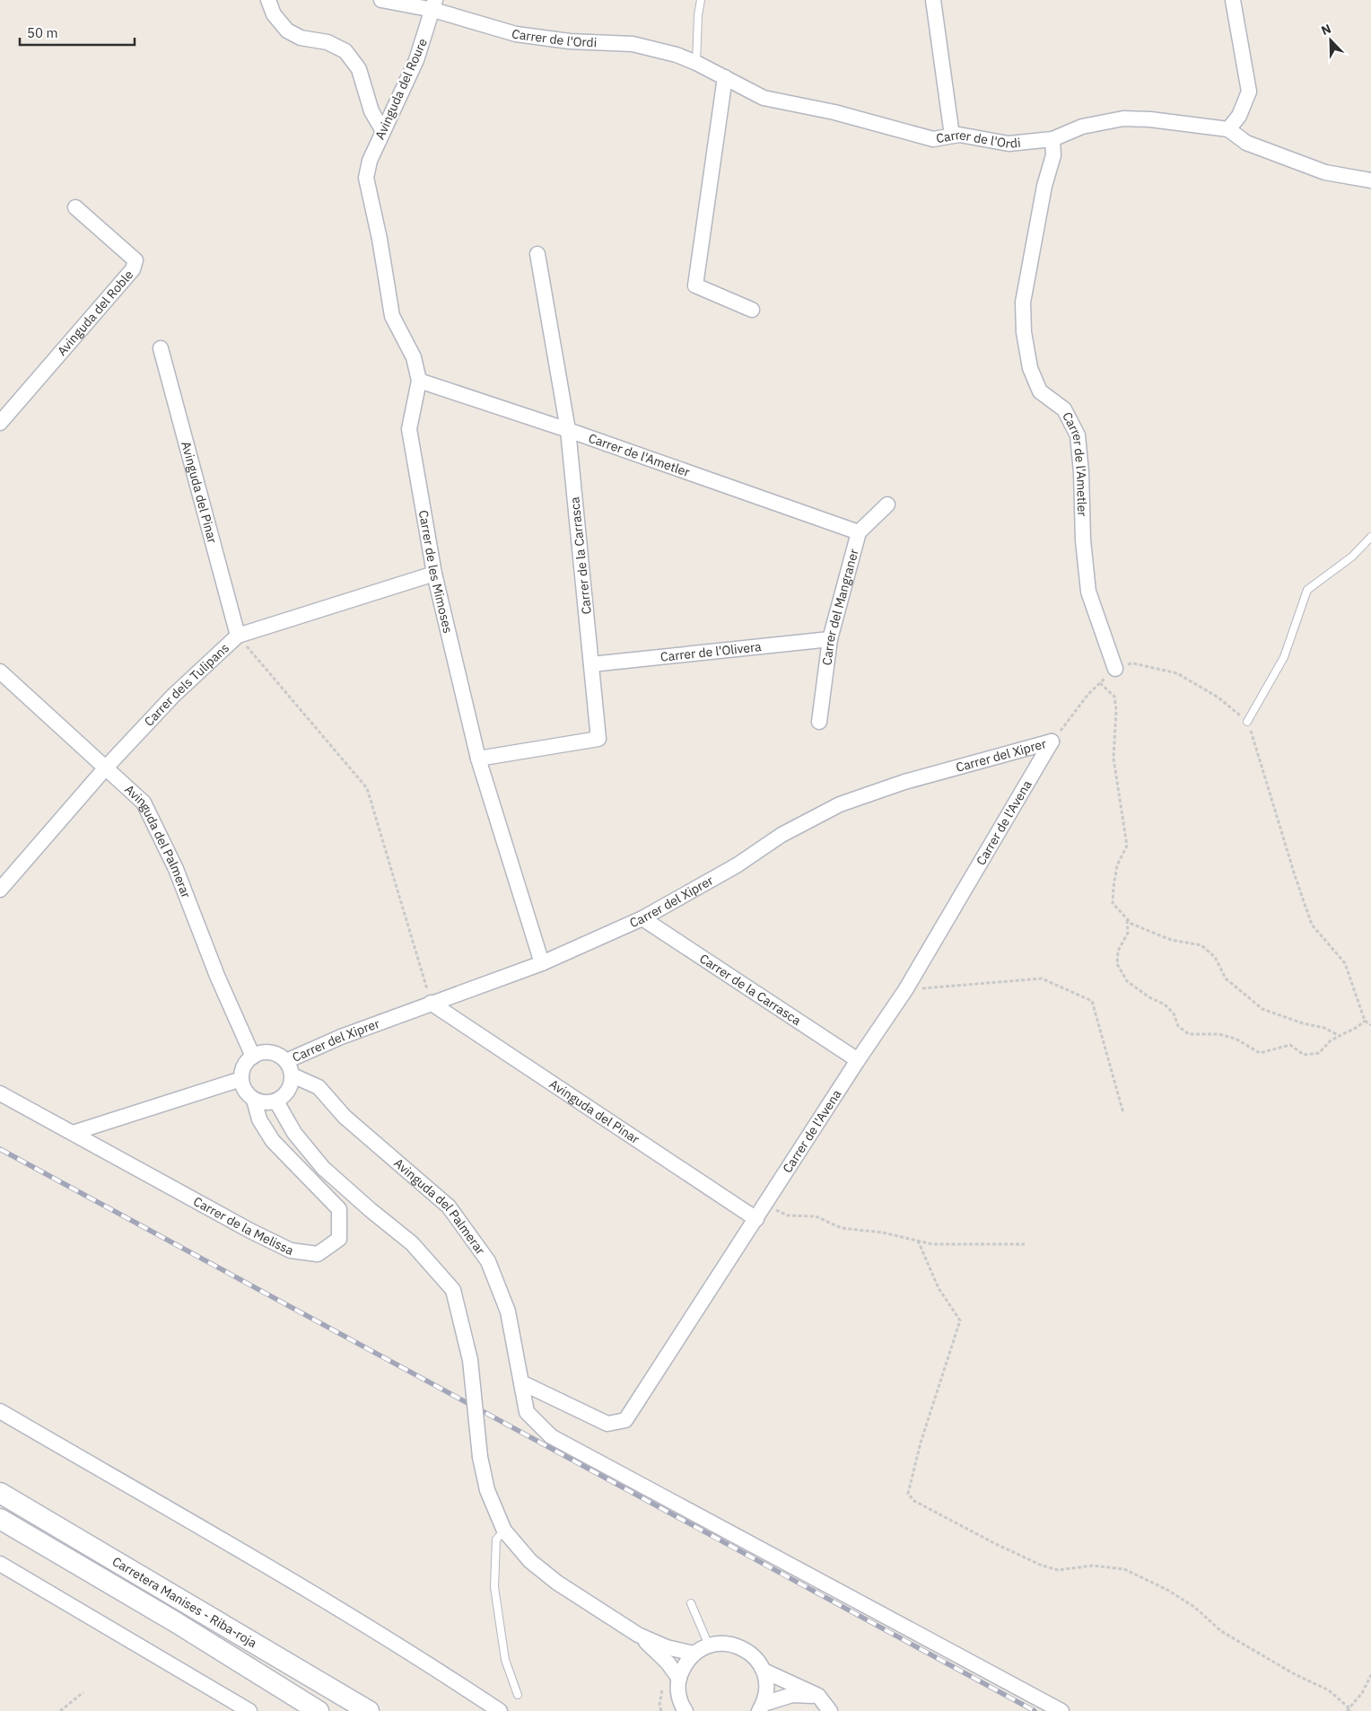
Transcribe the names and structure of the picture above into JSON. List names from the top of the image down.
{
  "streets": {
    "main road": ["Carretera Manises - Riba-roja"],
    "street": [
      "Carrer de l'Ordi",
      "Avinguda del Roure",
      "Avinguda del Roble",
      "Carrer de l'Ametler",
      "Avinguda del Pinar",
      "Carrer de la Carrasca",
      "Carrer de les Mimoses",
      "Carrer del Mangraner",
      "Carrer de l'Olivera",
      "Carrer dels Tulipans",
      "Carrer del Xiprer",
      "Carrer de l'Avena",
      "Avinguda del Palmerar",
      "Carrer de la Melissa"
    ]
  },
  "crossings": [
    ["Carrer de l'Ordi", "Avinguda del Roure"],
    ["Carrer de l'Ordi", "Carrer de l'Ametler"],
    ["Avinguda del Roure", "Carrer de les Mimoses"],
    ["Carrer de l'Ametler", "Carrer de la Carrasca"],
    ["Carrer de l'Ametler", "Carrer de les Mimoses"],
    ["Carrer de l'Ametler", "Carrer del Mangraner"],
    ["Avinguda del Pinar", "Carrer dels Tulipans"],
    ["Avinguda del Pinar", "Carrer del Xiprer"],
    ["Avinguda del Pinar", "Carrer de l'Avena"],
    ["Carrer de la Carrasca", "Carrer de les Mimoses"],
    ["Carrer de la Carrasca", "Carrer de l'Olivera"],
    ["Carrer de la Carrasca", "Carrer del Xiprer"],
    ["Carrer de la Carrasca", "Carrer de l'Avena"],
    ["Carrer de les Mimoses", "Carrer dels Tulipans"],
    ["Carrer de les Mimoses", "Carrer del Xiprer"],
    ["Carrer del Mangraner", "Carrer de l'Olivera"],
    ["Carrer dels Tulipans", "Avinguda del Palmerar"],
    ["Carrer del Xiprer", "Carrer de l'Avena"],
    ["Carrer del Xiprer", "Avinguda del Palmerar"],
    ["Carrer del Xiprer", "Carrer de la Melissa"],
    ["Carrer de l'Avena", "Avinguda del Palmerar"],
    ["Avinguda del Palmerar", "Carrer de la Melissa"]
  ],
  "scale_bar": "50 m",
  "north": "top left"
}
